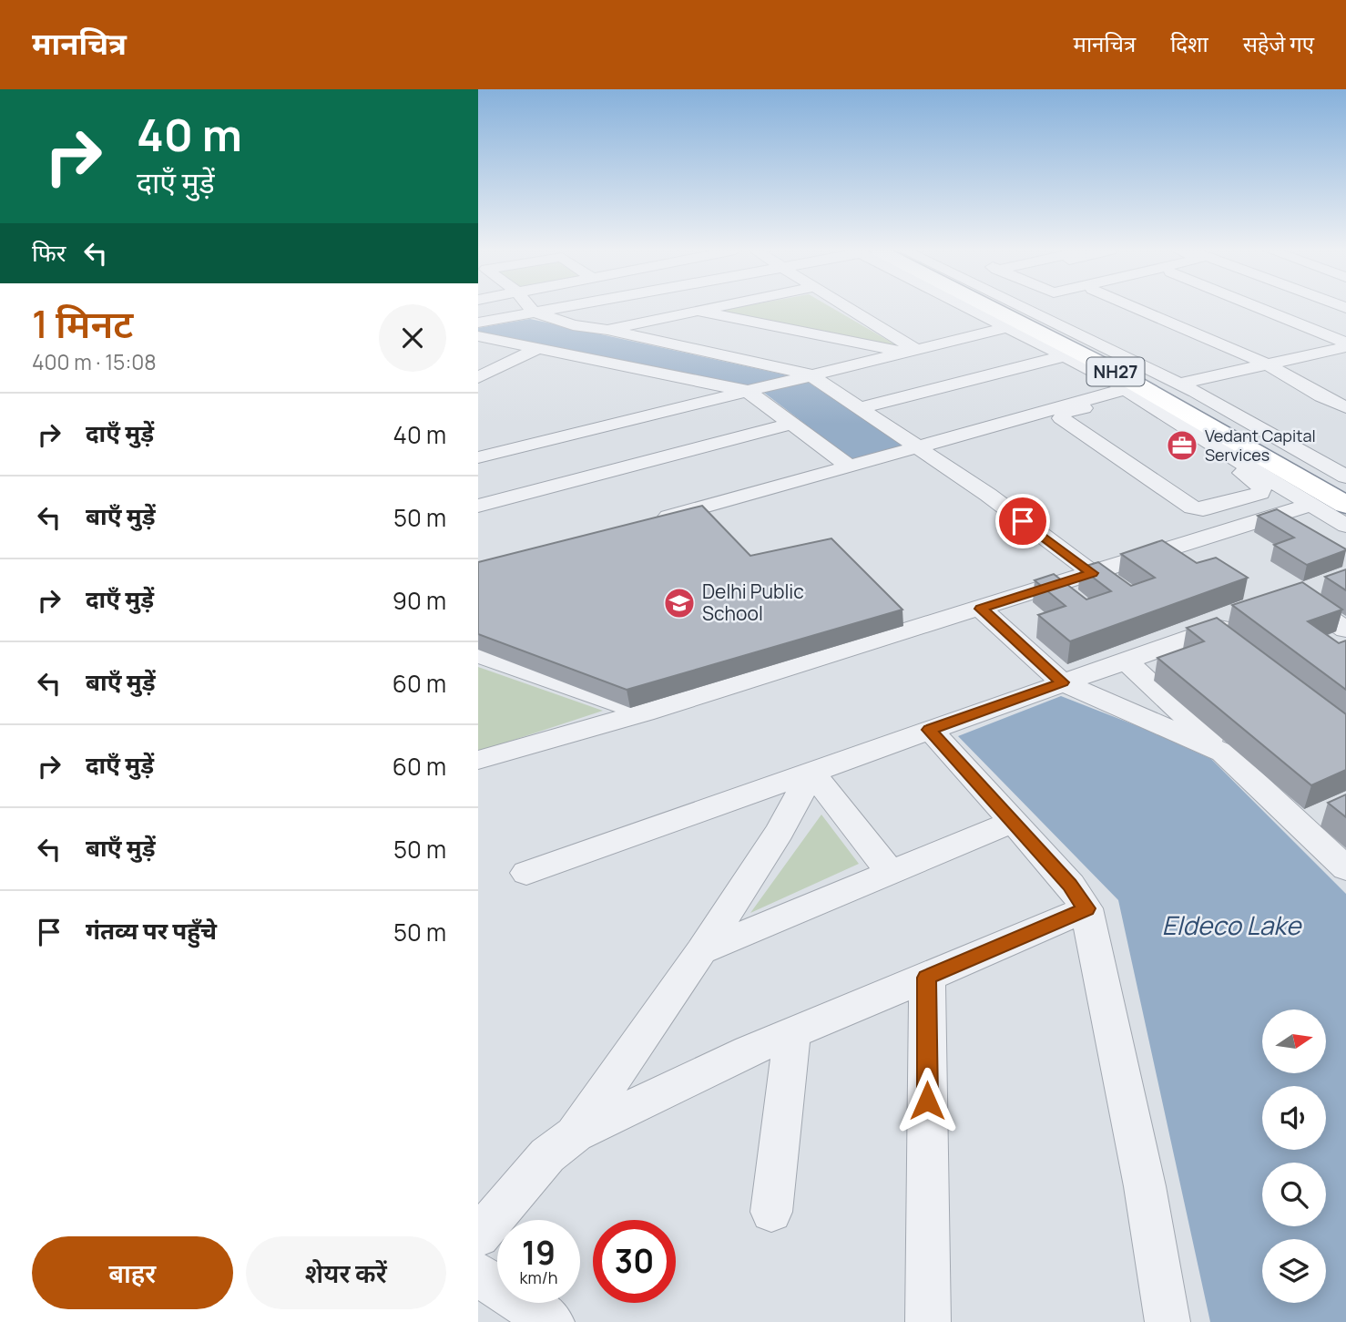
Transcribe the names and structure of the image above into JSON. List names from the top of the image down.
{
  "streets": {
    "highway": ["NH27"]
  },
  "water": ["Eldeco Lake"],
  "places": {
    "office": ["Vedant Capital Services"],
    "school or university": ["Delhi Public School"]
  },
  "north": "right",
  "page": {
    "header": "मानचित्र",
    "nav": ["मानचित्र", "दिशा", "सहेजे गए"],
    "turn": ["40 m", "दाएँ मुड़ें"],
    "then": "फिर",
    "heading": ["1 मिनट", "400 m · 15:08"],
    "list": [
      {
        "name": "दाएँ मुड़ें",
        "value": "40 m"
      },
      {
        "name": "बाएँ मुड़ें",
        "value": "50 m"
      },
      {
        "name": "दाएँ मुड़ें",
        "value": "90 m"
      },
      {
        "name": "बाएँ मुड़ें",
        "value": "60 m"
      },
      {
        "name": "दाएँ मुड़ें",
        "value": "60 m"
      },
      {
        "name": "बाएँ मुड़ें",
        "value": "50 m"
      },
      {
        "name": "गंतव्य पर पहुँचे",
        "value": "50 m"
      }
    ],
    "speed": "19 km/h",
    "limit": "30",
    "buttons": ["बाहर", "शेयर करें"]
  }
}
